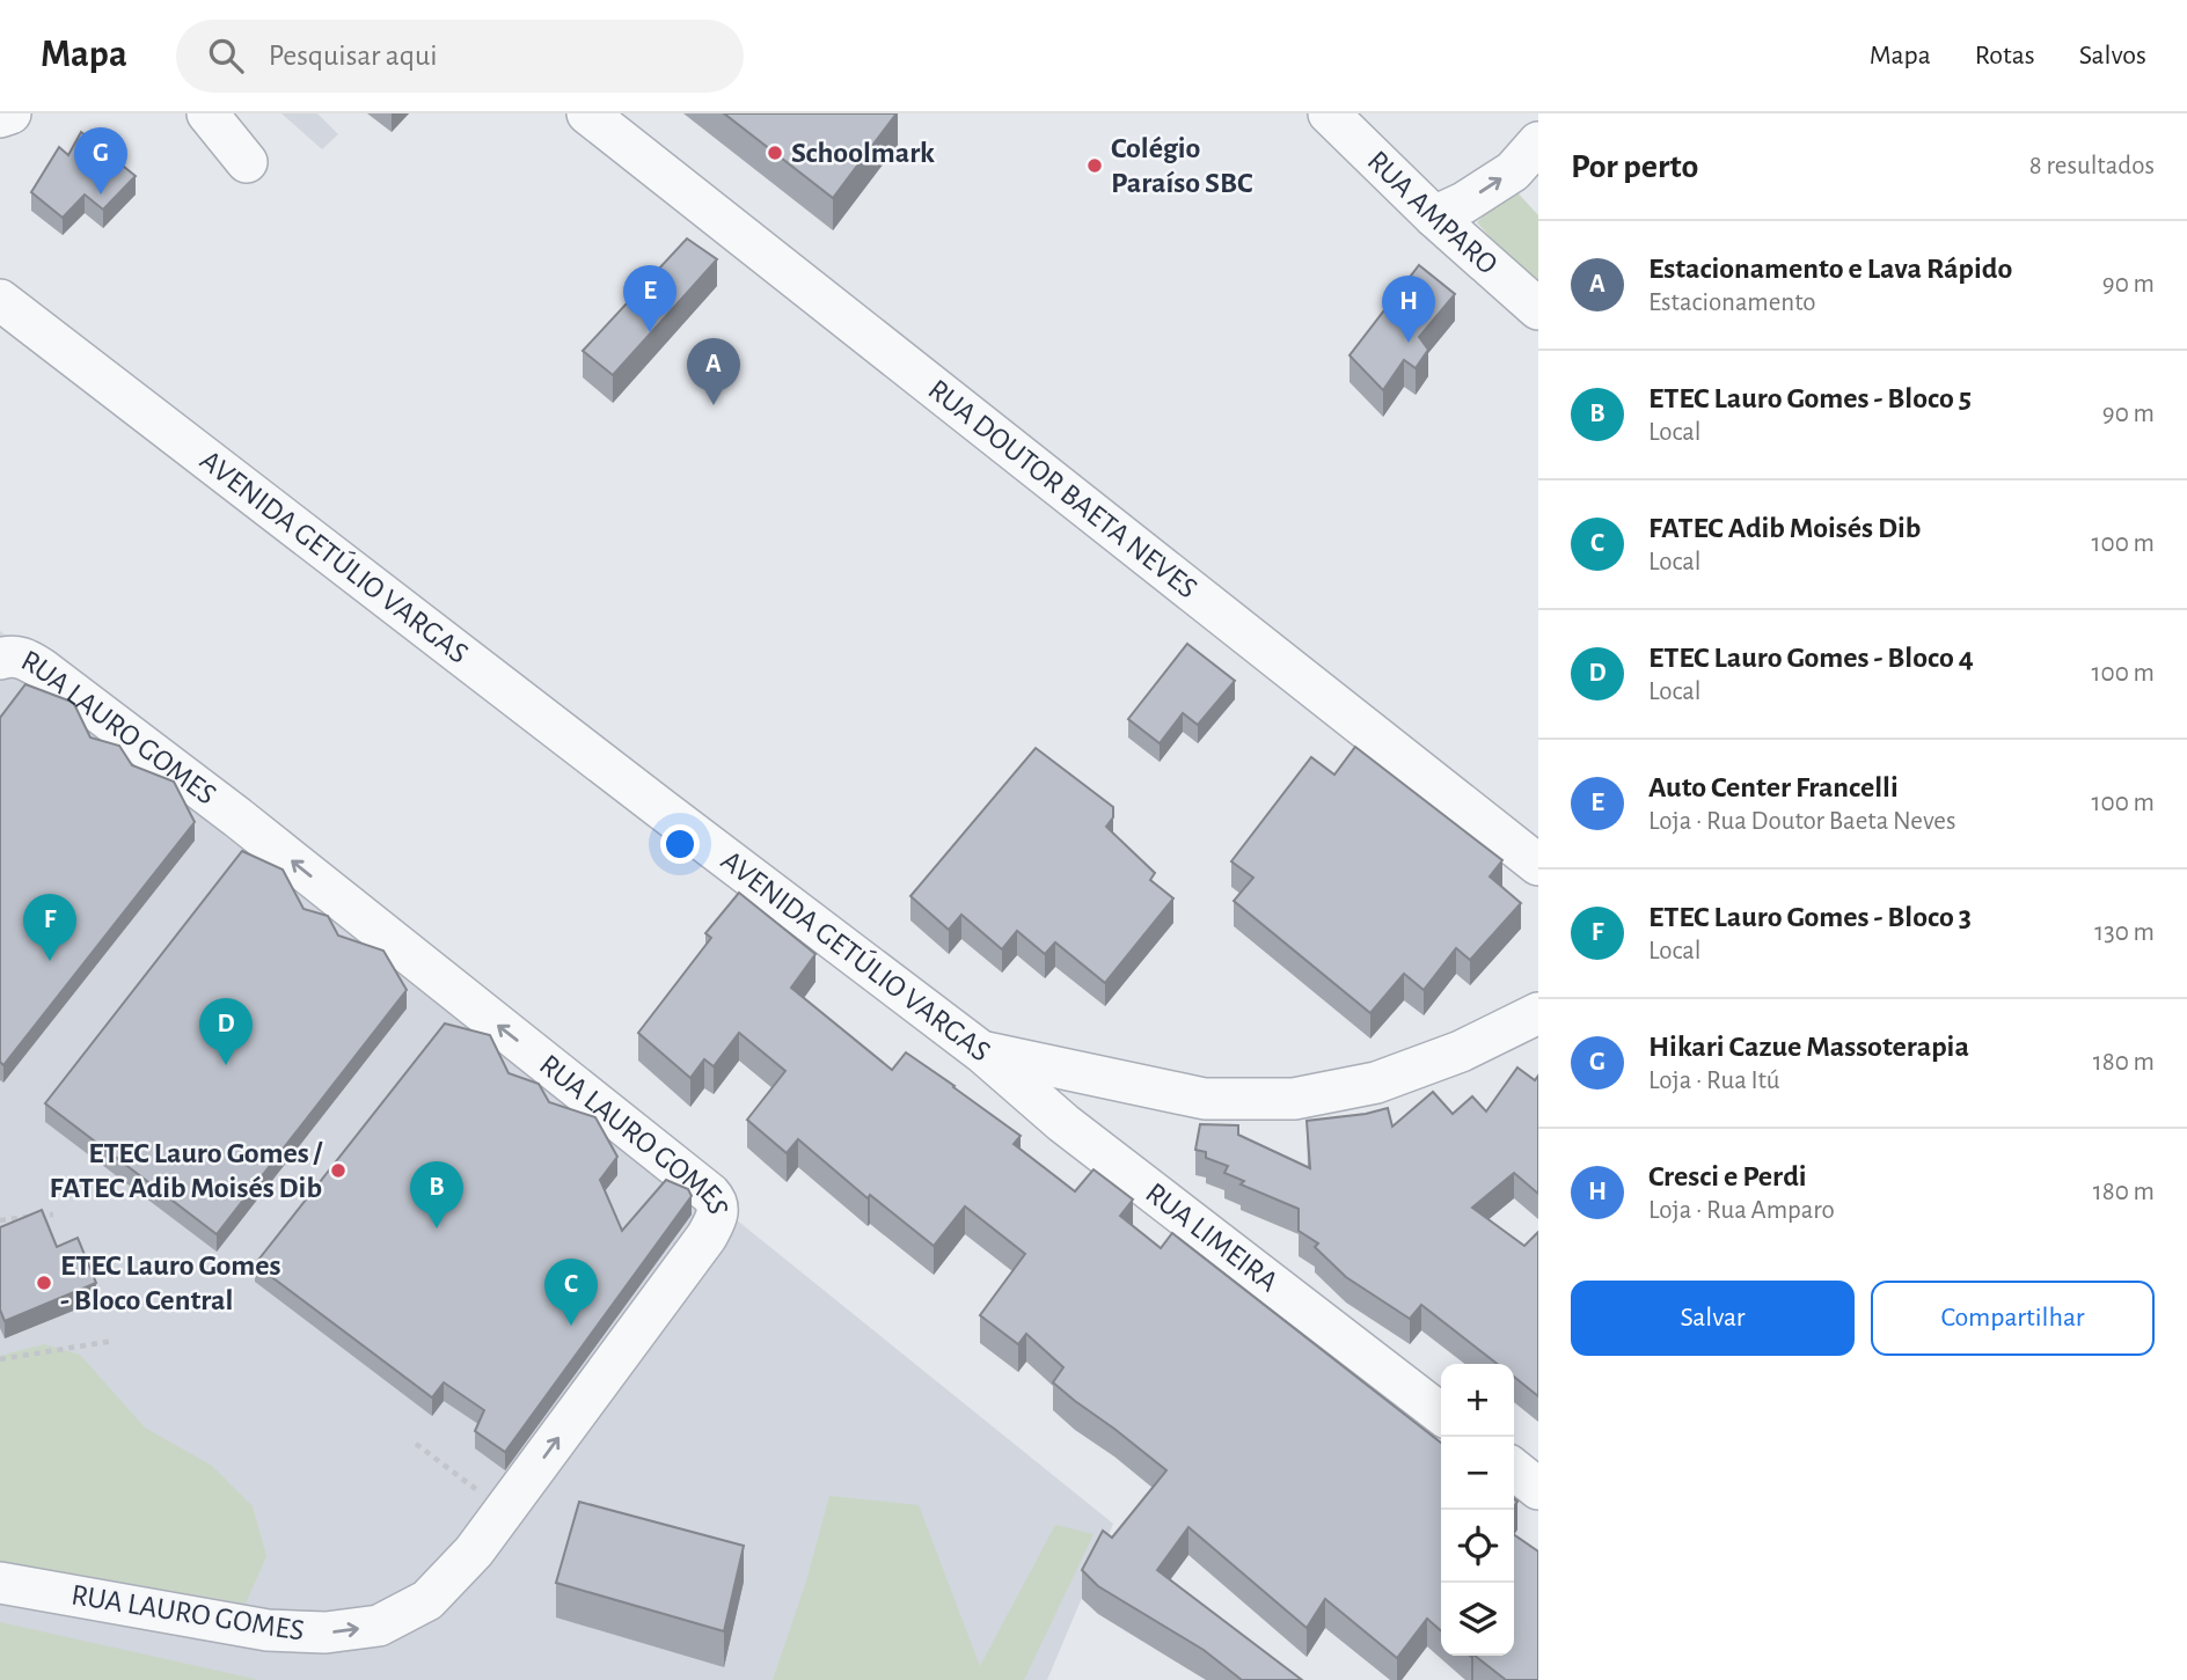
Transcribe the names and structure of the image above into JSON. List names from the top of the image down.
{
  "streets": {
    "street": [
      "RUA AMPARO",
      "RUA DOUTOR BAETA NEVES",
      "AVENIDA GETÚLIO VARGAS",
      "RUA LAURO GOMES",
      "RUA LIMEIRA"
    ]
  },
  "crossings": [
    ["AVENIDA GETÚLIO VARGAS", "RUA LIMEIRA"]
  ],
  "places": [
    "Schoolmark",
    "Colégio Paraíso SBC",
    "ETEC Lauro Gomes / FATEC Adib Moisés Dib",
    "ETEC Lauro Gomes - Bloco Central"
  ],
  "page": {
    "header": "Mapa",
    "search": "Pesquisar aqui",
    "nav": ["Mapa", "Rotas", "Salvos"],
    "heading": ["Por perto", "8 resultados"],
    "pins": [
      "G",
      "E",
      "H",
      "A",
      "F",
      "D",
      "B",
      "C"
    ],
    "list": [
      {
        "mark": "A",
        "name": "Estacionamento e Lava Rápido",
        "note": "Estacionamento",
        "value": "90 m"
      },
      {
        "mark": "B",
        "name": "ETEC Lauro Gomes - Bloco 5",
        "note": "Local",
        "value": "90 m"
      },
      {
        "mark": "C",
        "name": "FATEC Adib Moisés Dib",
        "note": "Local",
        "value": "100 m"
      },
      {
        "mark": "D",
        "name": "ETEC Lauro Gomes - Bloco 4",
        "note": "Local",
        "value": "100 m"
      },
      {
        "mark": "E",
        "name": "Auto Center Francelli",
        "note": "Loja · Rua Doutor Baeta Neves",
        "value": "100 m"
      },
      {
        "mark": "F",
        "name": "ETEC Lauro Gomes - Bloco 3",
        "note": "Local",
        "value": "130 m"
      },
      {
        "mark": "G",
        "name": "Hikari Cazue Massoterapia",
        "note": "Loja · Rua Itú",
        "value": "180 m"
      },
      {
        "mark": "H",
        "name": "Cresci e Perdi",
        "note": "Loja · Rua Amparo",
        "value": "180 m"
      }
    ],
    "buttons": ["Salvar", "Compartilhar"],
    "map_buttons": ["+", "−"]
  }
}
